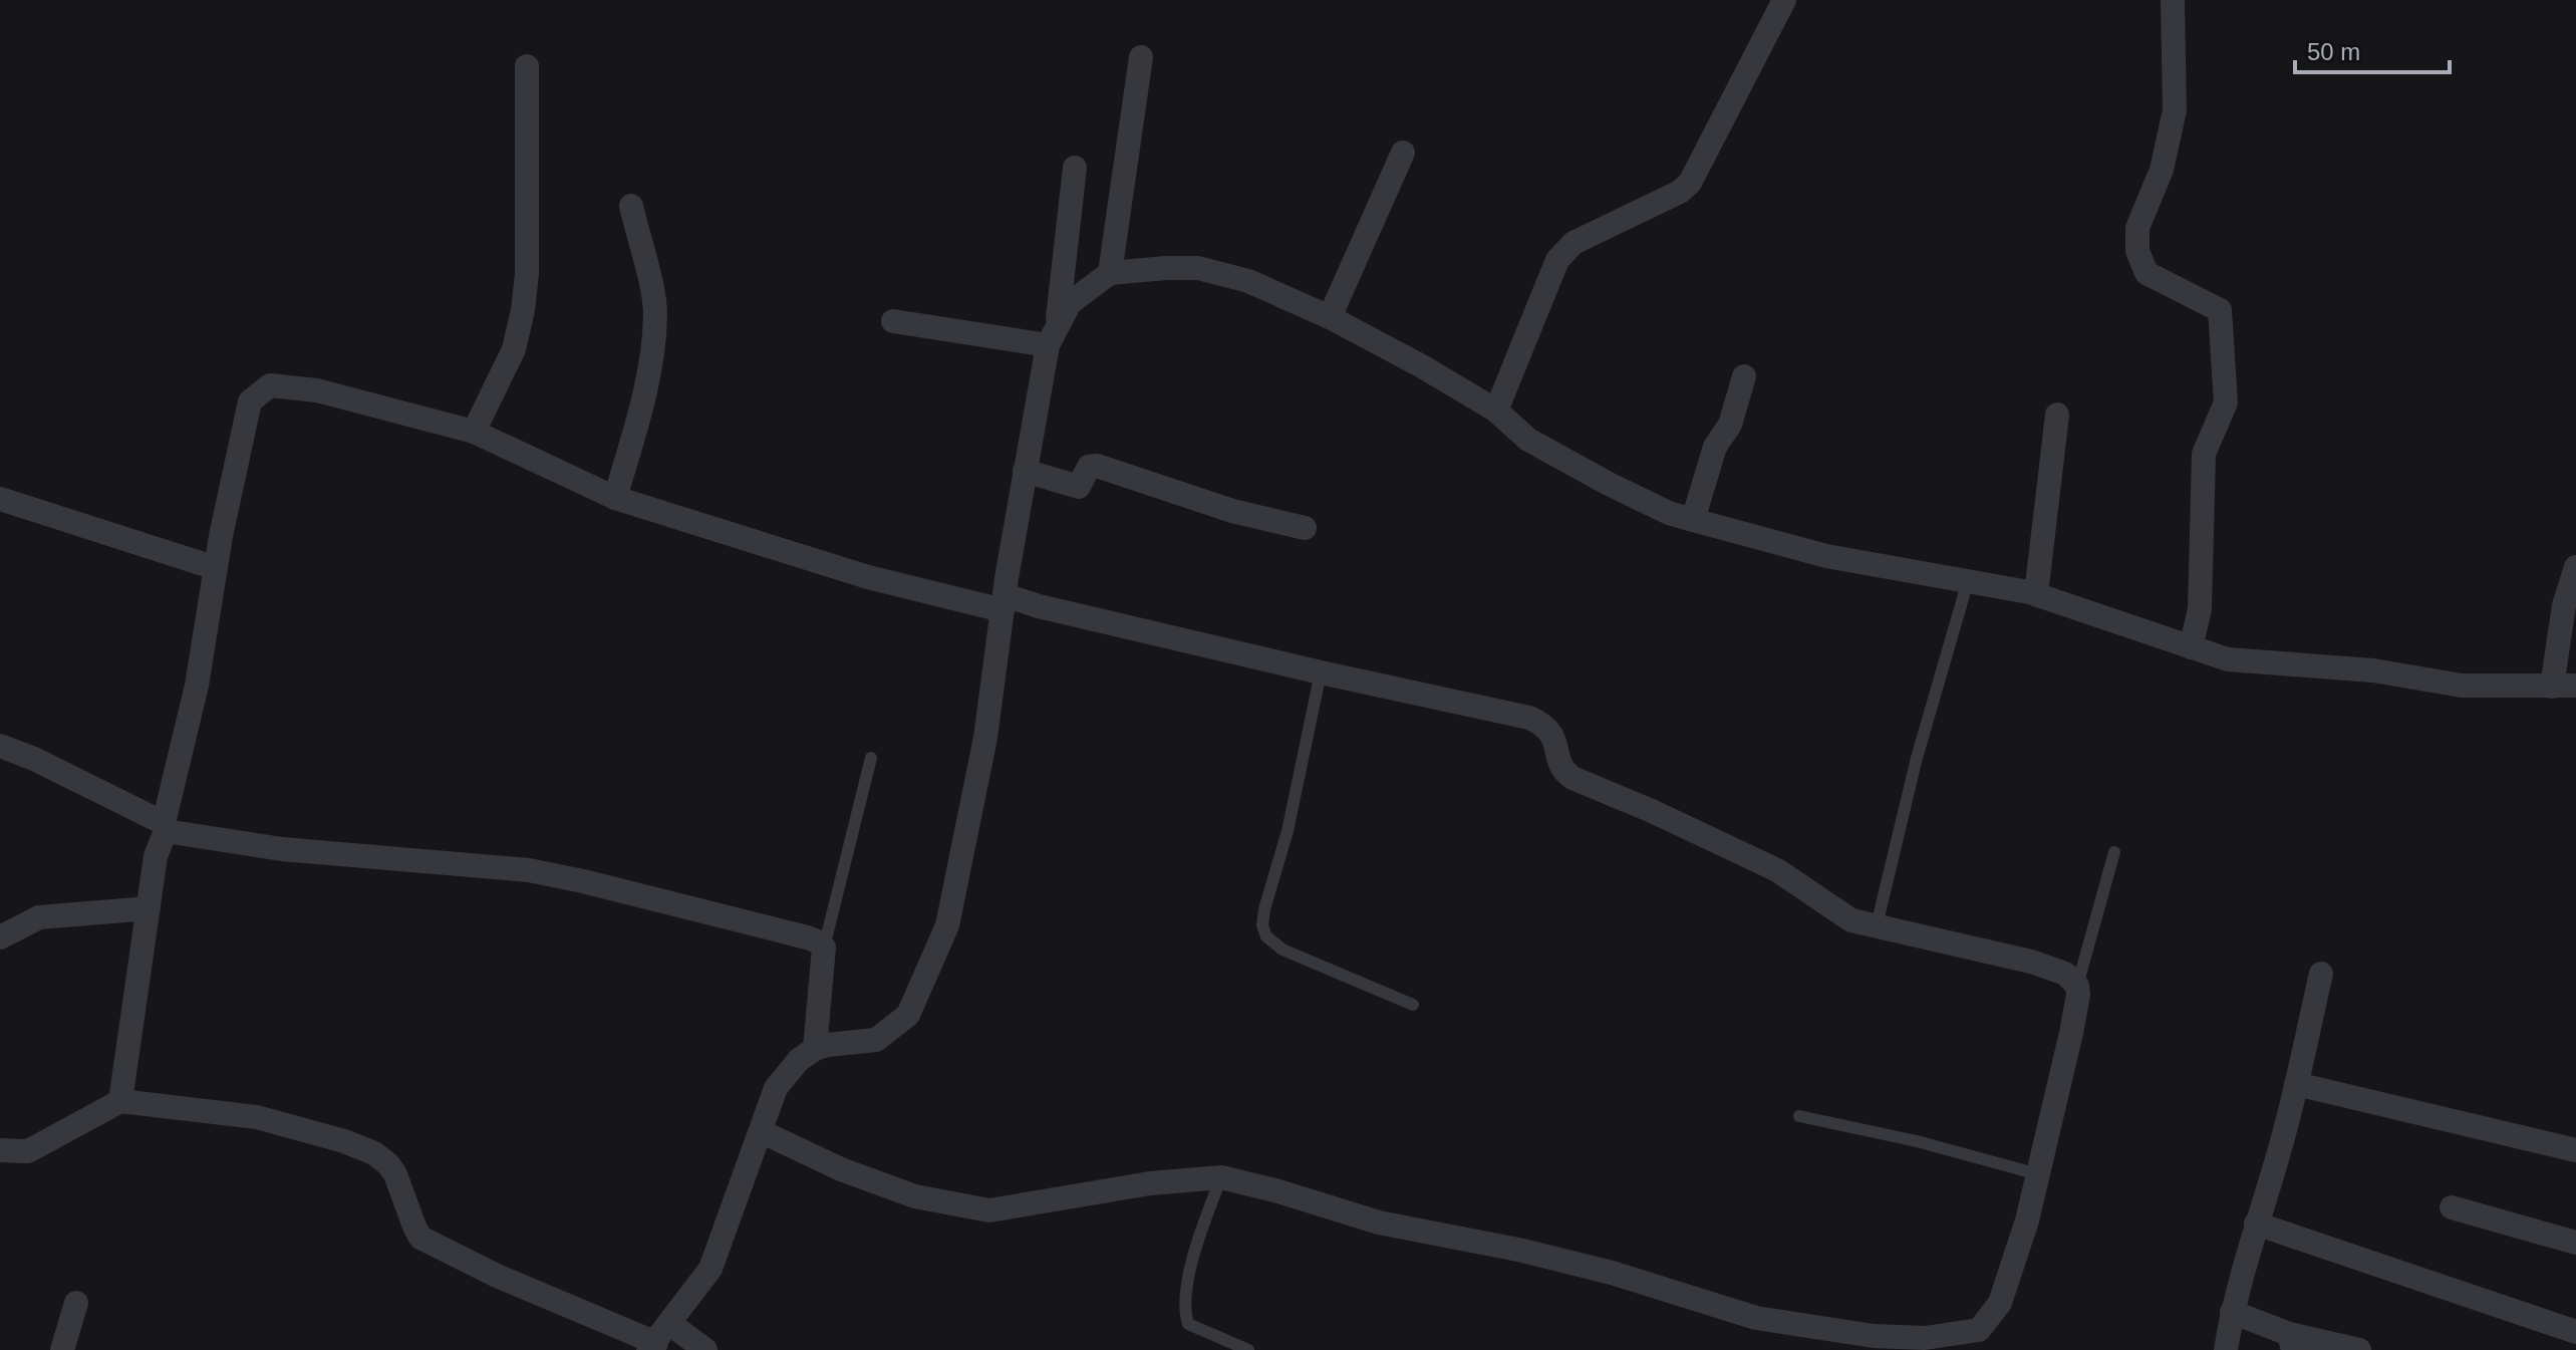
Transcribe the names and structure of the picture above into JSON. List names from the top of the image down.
{
  "scale_bar": "50 m"
}
